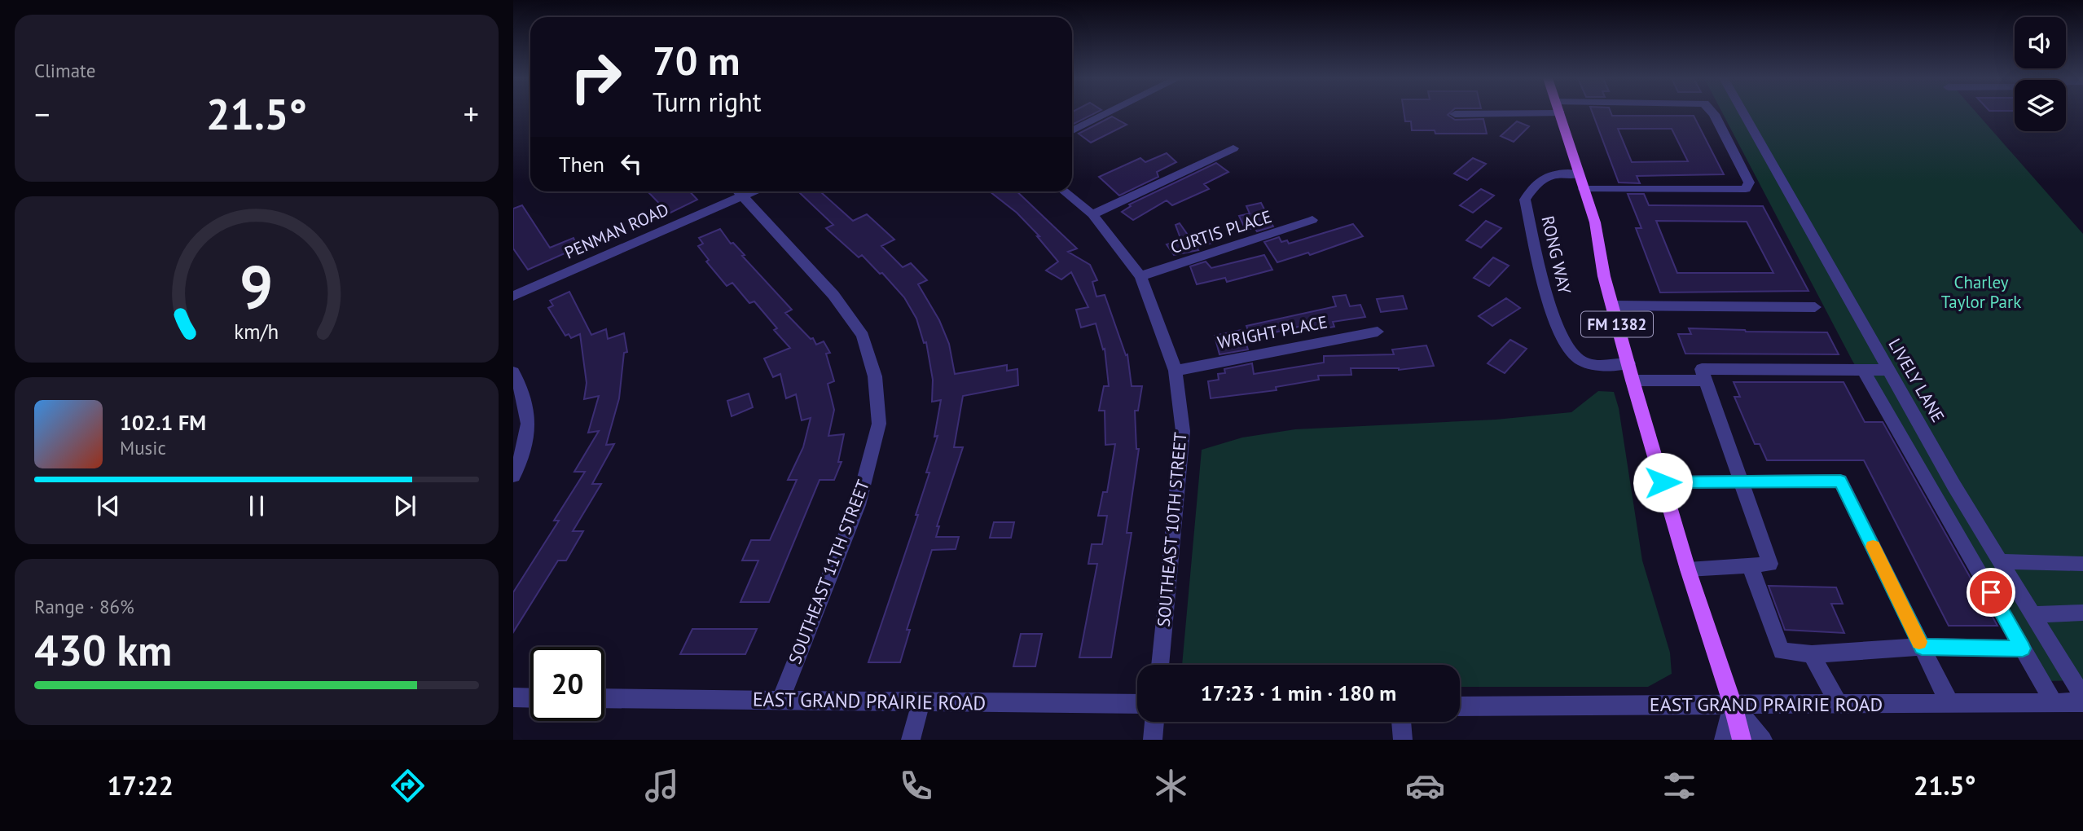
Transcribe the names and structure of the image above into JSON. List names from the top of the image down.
{
  "streets": {
    "main road": ["FM 1382"],
    "street": [
      "PENMAN ROAD",
      "CURTIS PLACE",
      "RONG WAY",
      "WRIGHT PLACE",
      "LIVELY LANE",
      "SOUTHEAST 10TH STREET",
      "SOUTHEAST 11TH STREET",
      "EAST GRAND PRAIRIE ROAD"
    ]
  },
  "crossings": [
    ["CURTIS PLACE", "SOUTHEAST 10TH STREET"],
    ["RONG WAY", "FM 1382"],
    ["FM 1382", "EAST GRAND PRAIRIE ROAD"],
    ["WRIGHT PLACE", "SOUTHEAST 10TH STREET"],
    ["SOUTHEAST 11TH STREET", "EAST GRAND PRAIRIE ROAD"]
  ],
  "parks": ["Charley Taylor Park"],
  "page": {
    "tile": [
      "Climate",
      ["Range · 86%", "430 km"]
    ],
    "turn": ["70 m", "Turn right"],
    "heat": ["−", "21.5°", "+"],
    "then": "Then",
    "song": ["102.1 FM", "Music"],
    "limit": "20",
    "trip": "17:23 · 1 min · 180 m",
    "tabs": ["17:22", "21.5°"],
    "gauge": ["9", "km/h"]
  }
}
